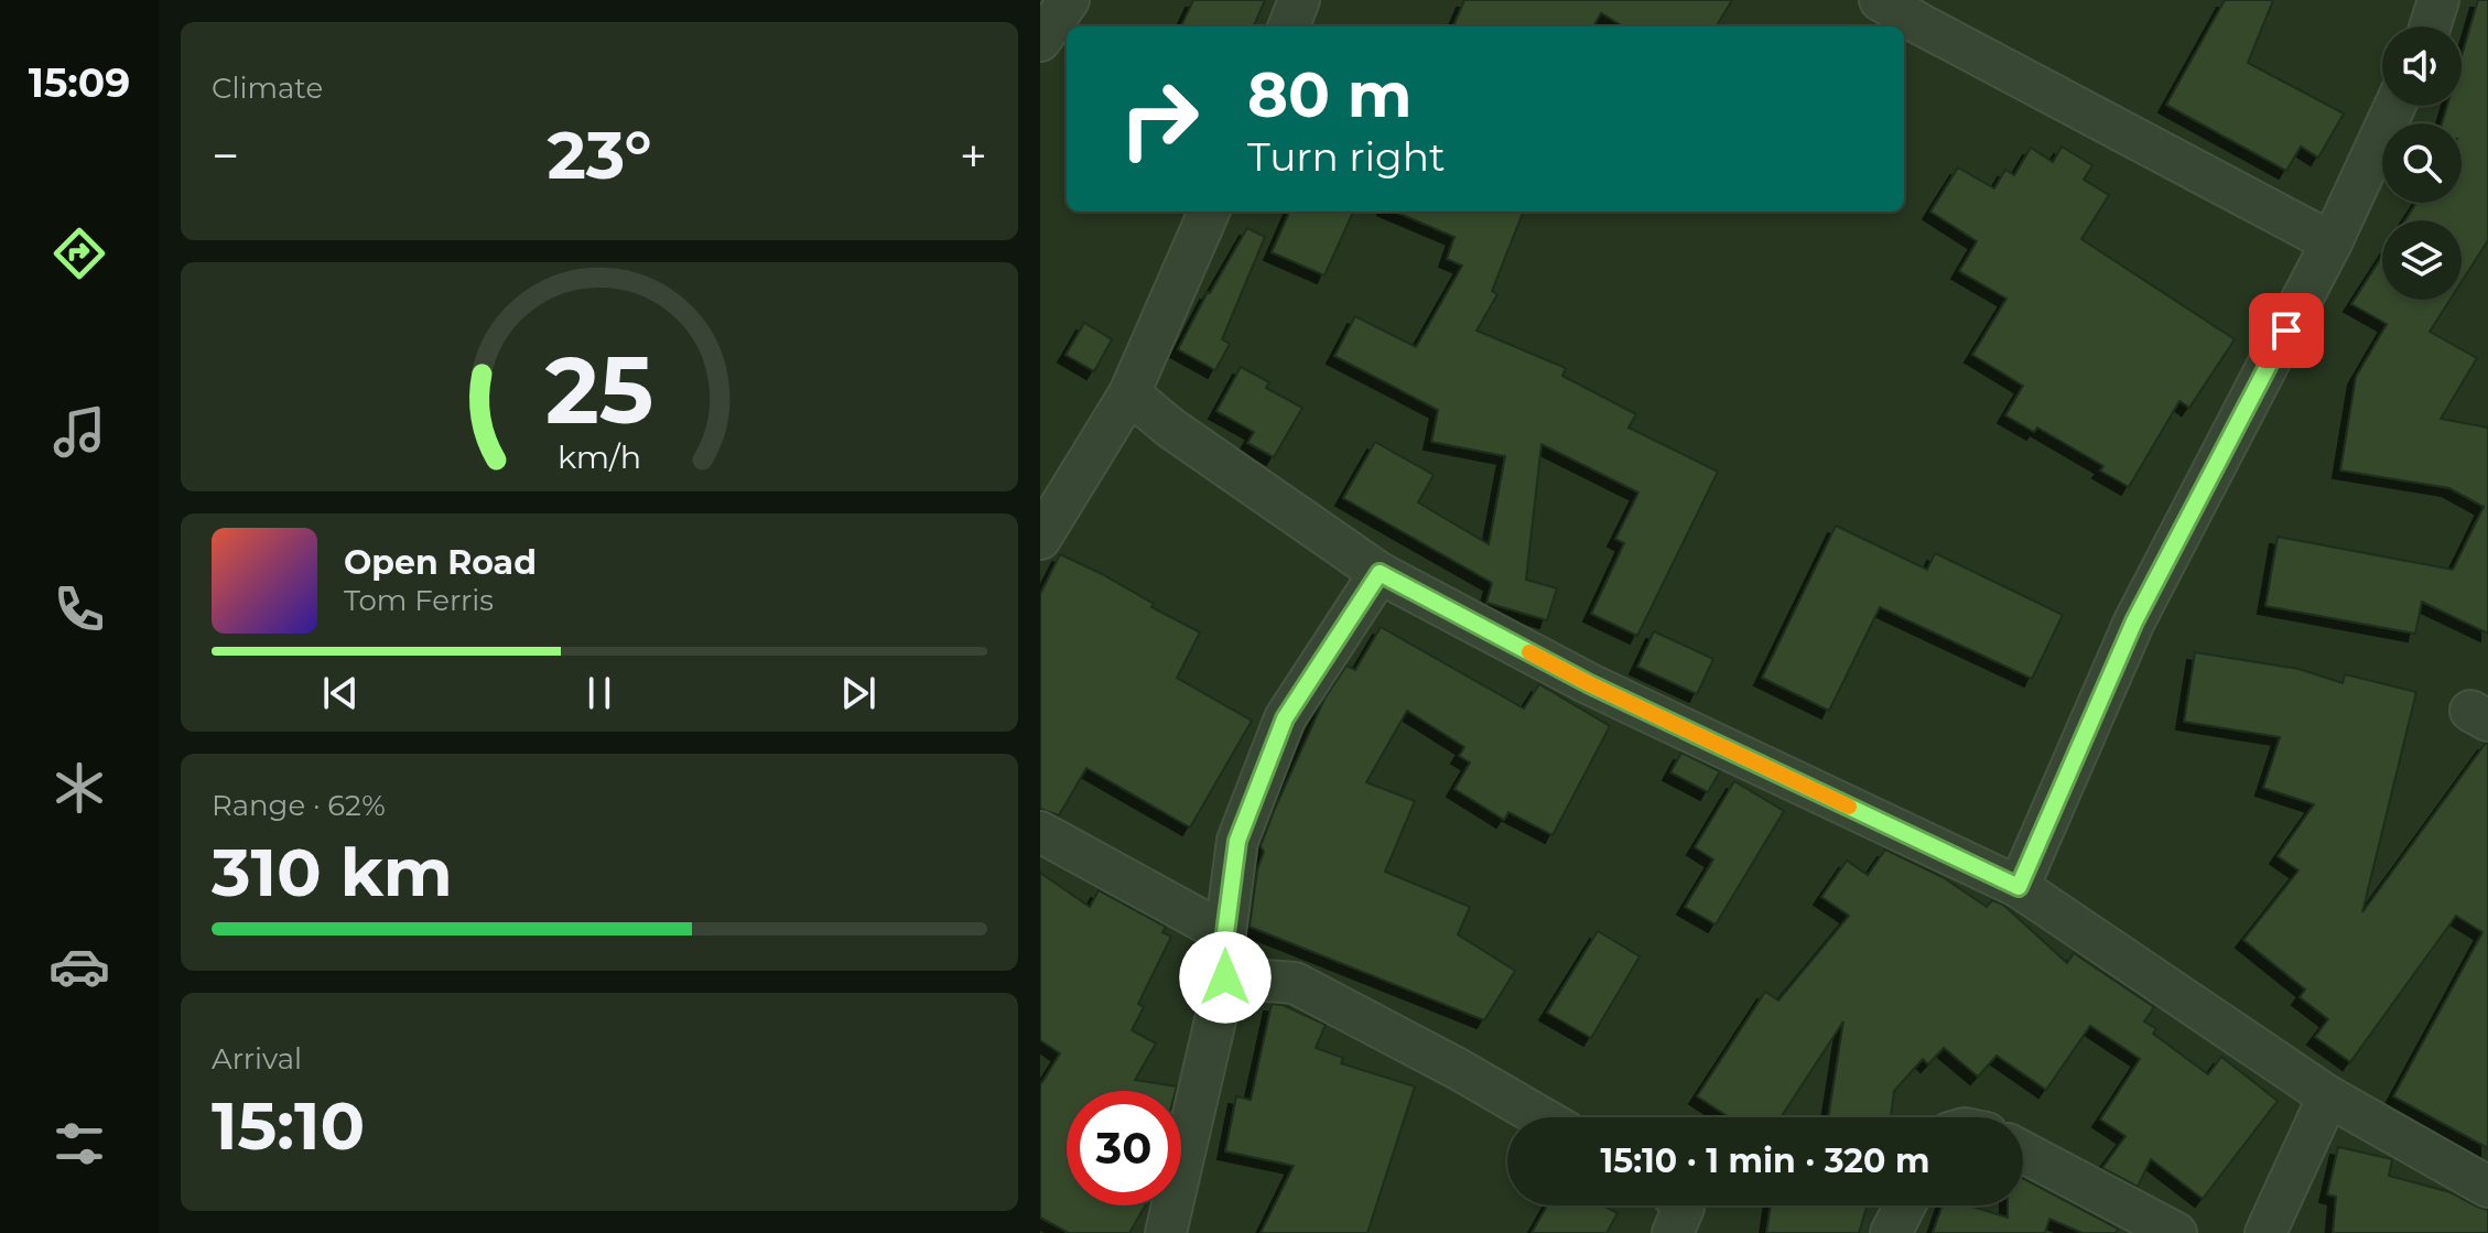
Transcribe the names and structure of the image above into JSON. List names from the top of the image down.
{
  "page": {
    "tabs": "15:09",
    "tile": [
      "Climate",
      ["Range · 62%", "310 km"],
      ["Arrival", "15:10"]
    ],
    "turn": ["80 m", "Turn right"],
    "heat": ["−", "23°", "+"],
    "song": ["Open Road", "Tom Ferris"],
    "limit": "30",
    "trip": "15:10 · 1 min · 320 m",
    "gauge": ["25", "km/h"]
  }
}
